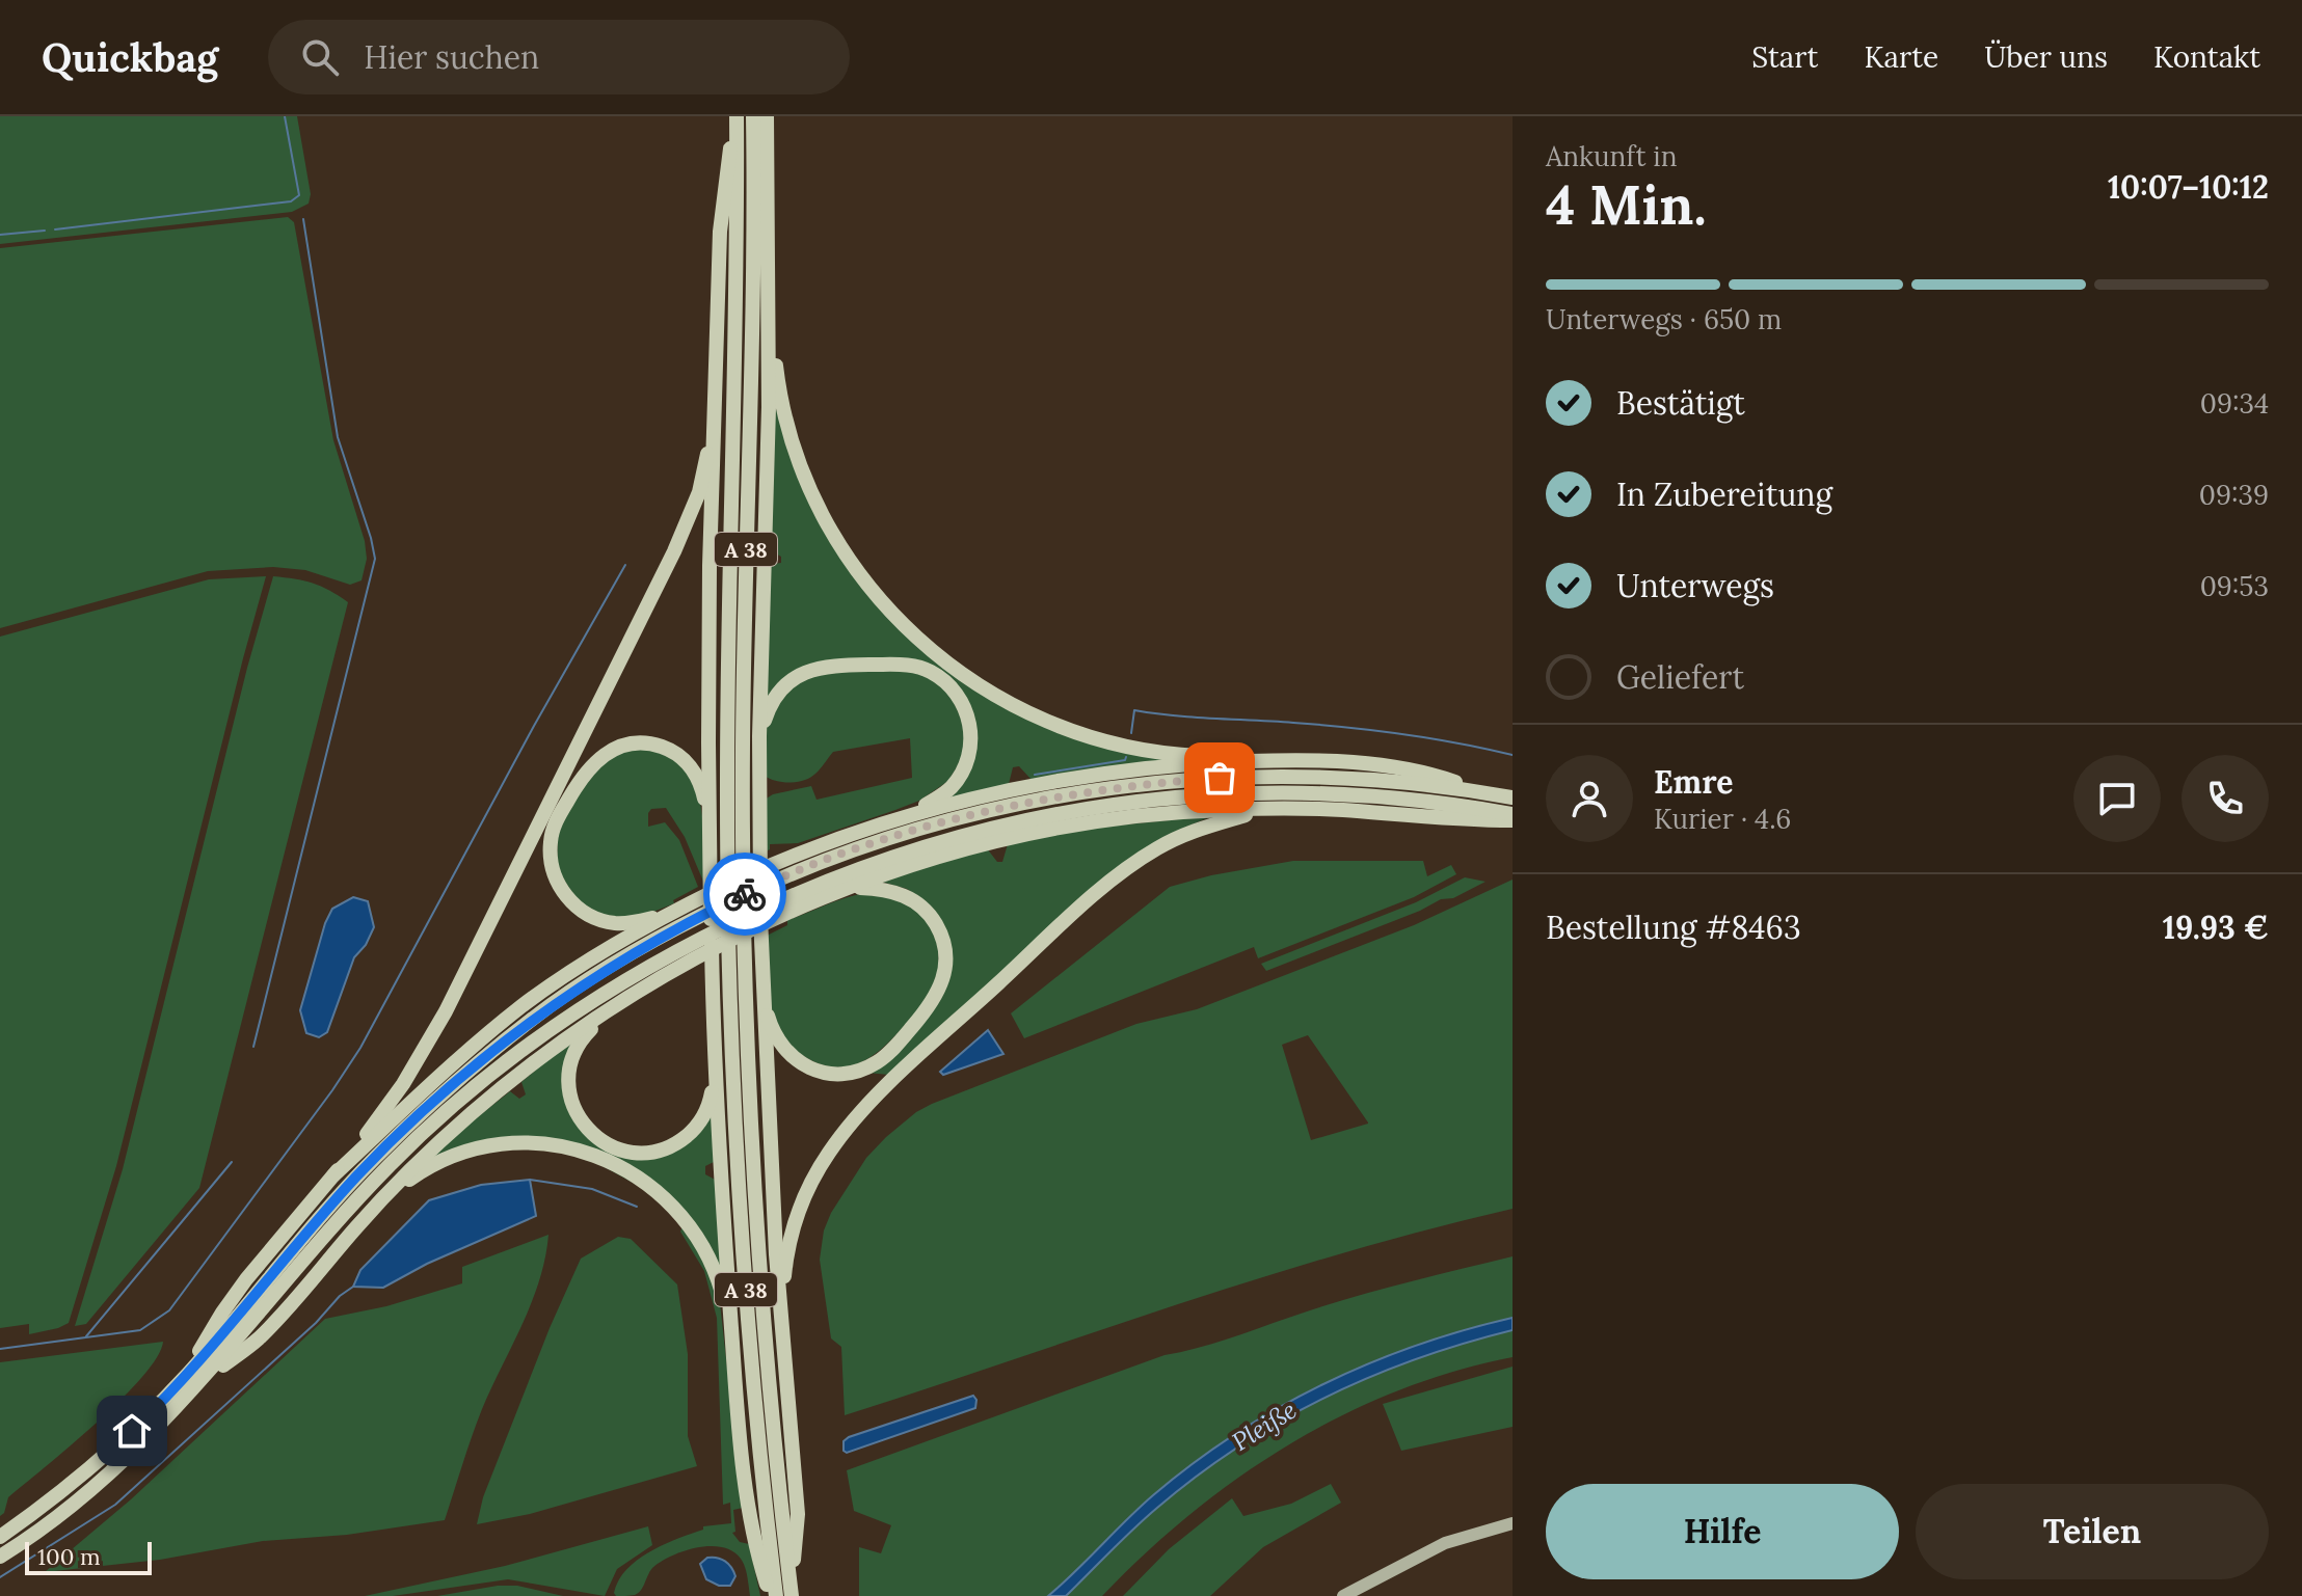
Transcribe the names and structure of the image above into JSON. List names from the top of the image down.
{
  "streets": {
    "highway": ["A 38"]
  },
  "water": ["Pleiße"],
  "scale_bar": "100 m",
  "page": {
    "header": "Quickbag",
    "search": "Hier suchen",
    "nav": [
      "Start",
      "Karte",
      "Über uns",
      "Kontakt"
    ],
    "heading": ["4 Min.", "Ankunft in", "10:07–10:12"],
    "panel": [
      "Emre",
      "Kurier · 4.6",
      "Bestellung #8463",
      "19.93 €"
    ],
    "bar": "Unterwegs · 650 m",
    "list": [
      ["Bestätigt", "09:34"],
      ["In Zubereitung", "09:39"],
      ["Unterwegs", "09:53"],
      "Geliefert"
    ],
    "buttons": ["Hilfe", "Teilen"],
    "scale": "100 m"
  }
}
